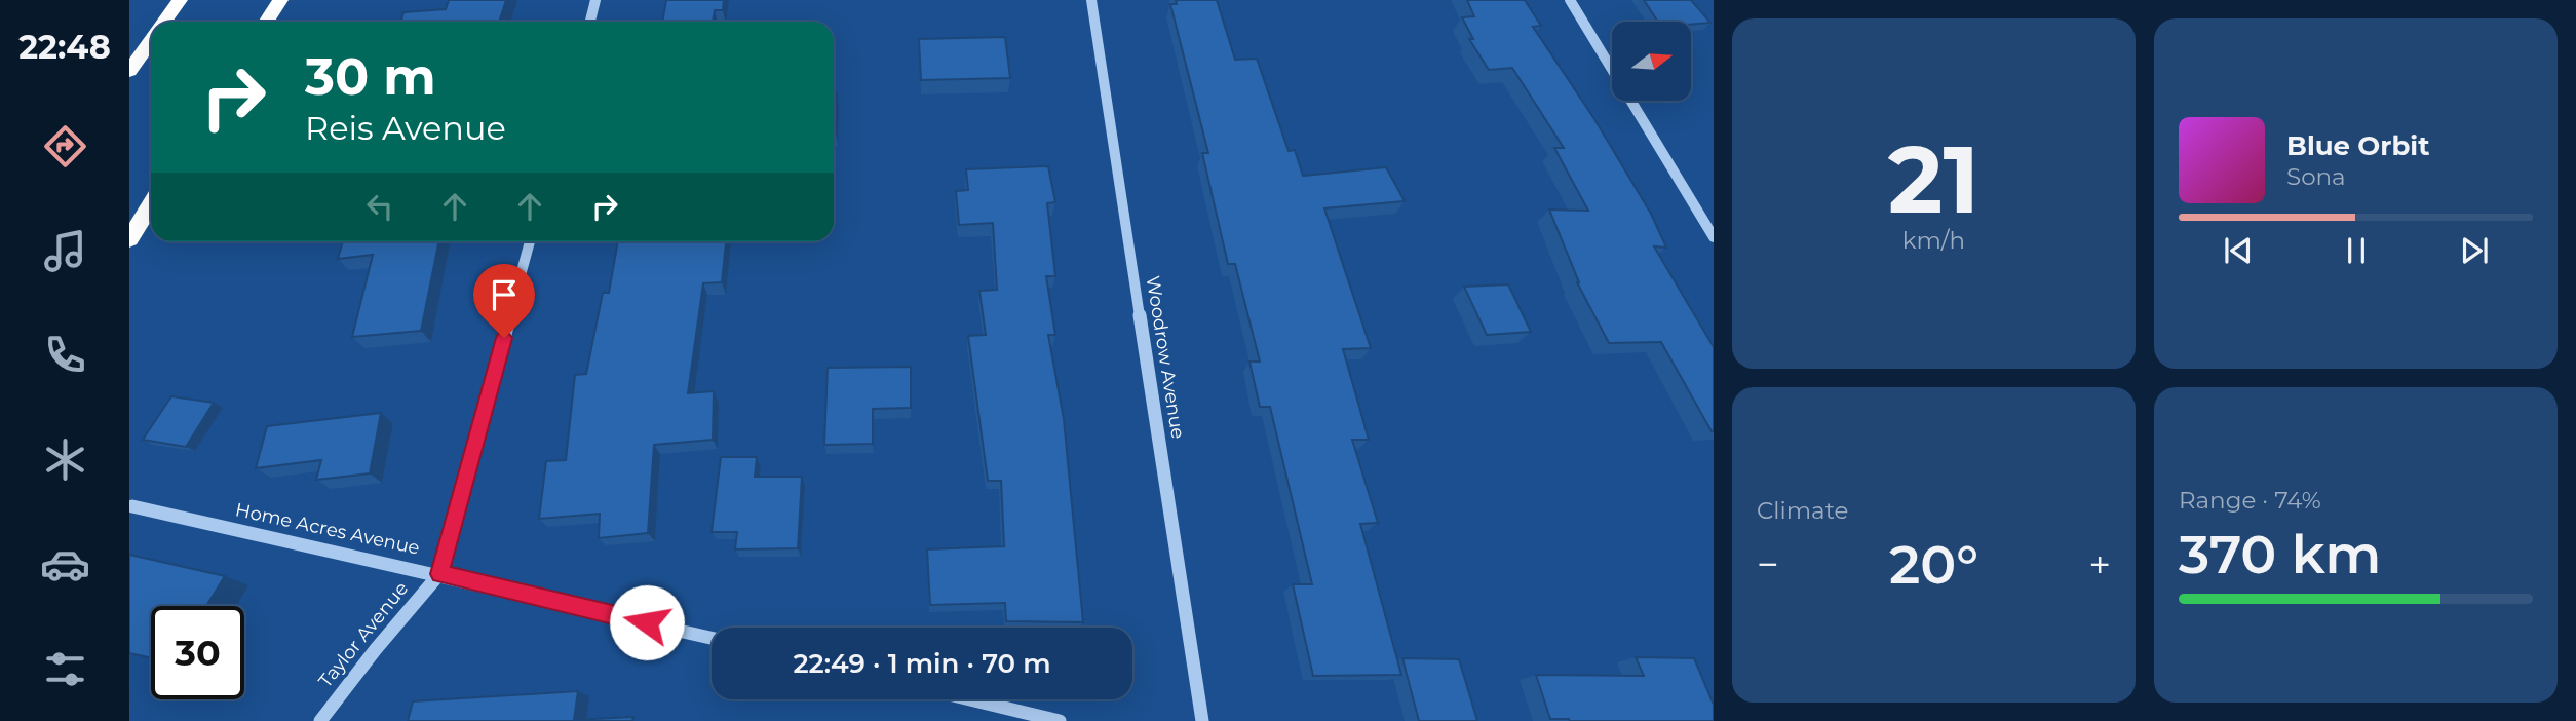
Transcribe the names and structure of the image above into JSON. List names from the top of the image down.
{
  "streets": {
    "street": ["Woodrow Avenue", "Home Acres Avenue", "Taylor Avenue"]
  },
  "crossings": [
    ["Home Acres Avenue", "Taylor Avenue"]
  ],
  "north": "right",
  "page": {
    "tabs": "22:48",
    "tile": [
      ["21", "km/h"],
      "Climate",
      ["Range · 74%", "370 km"]
    ],
    "turn": ["30 m", "Reis Avenue"],
    "song": ["Blue Orbit", "Sona"],
    "heat": ["−", "20°", "+"],
    "limit": "30",
    "trip": "22:49 · 1 min · 70 m"
  }
}
